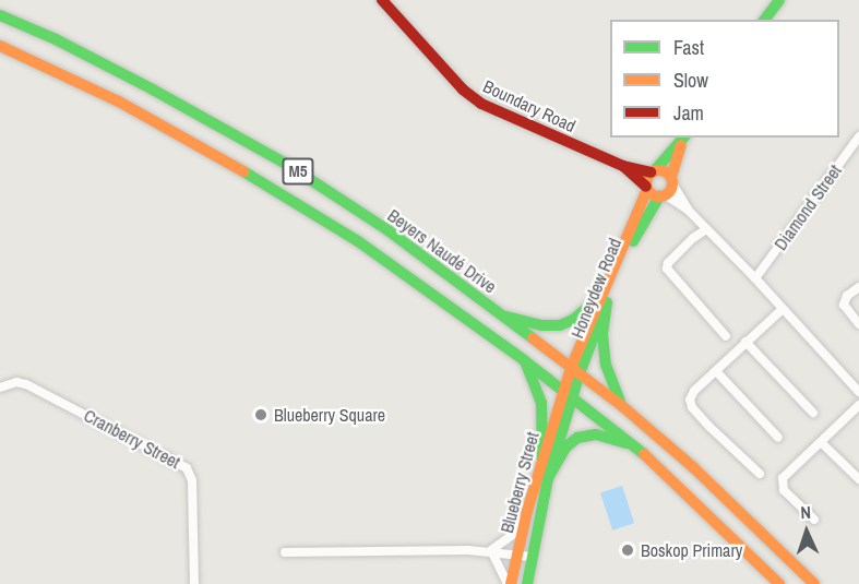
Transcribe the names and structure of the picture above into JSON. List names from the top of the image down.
{
  "streets": {
    "main road": [
      "Boundary Road",
      "M5",
      "Beyers Naudé Drive",
      "Honeydew Road",
      "Blueberry Street"
    ],
    "street": ["Diamond Street", "Cranberry Street"]
  },
  "crossings": [
    ["Boundary Road", "Honeydew Road"],
    ["M5", "Honeydew Road"],
    ["M5", "Blueberry Street"],
    ["Beyers Naudé Drive", "Honeydew Road"],
    ["Honeydew Road", "Blueberry Street"]
  ],
  "places": ["Blueberry Square", "Boskop Primary"],
  "legend": ["Fast", "Slow", "Jam"],
  "north": "top"
}
